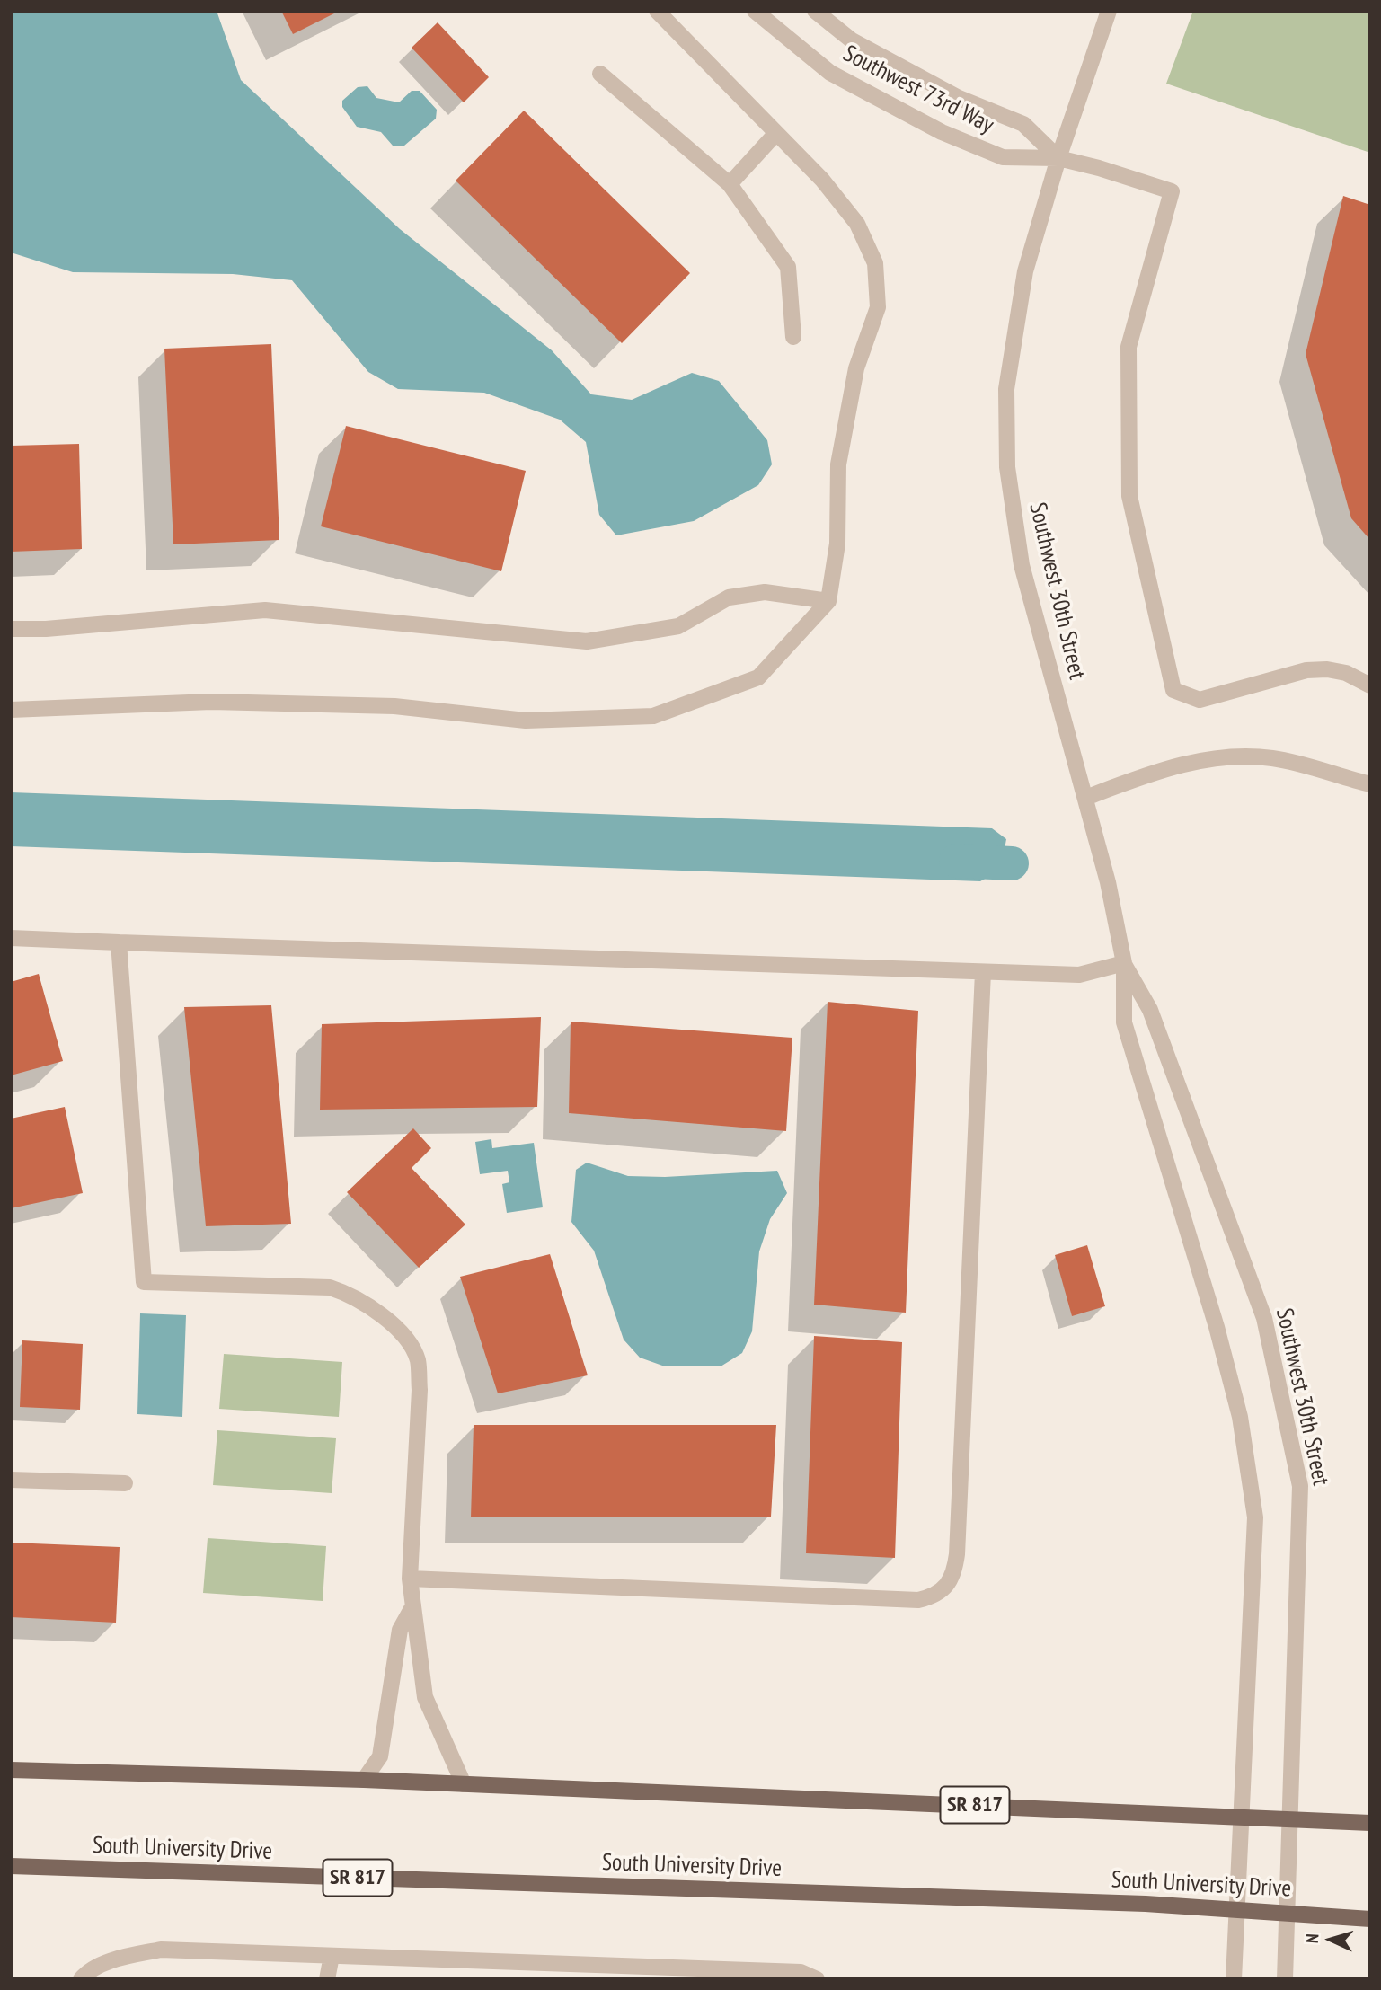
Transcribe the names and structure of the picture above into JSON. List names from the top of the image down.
{
  "streets": {
    "main road": ["SR 817", "South University Drive"],
    "street": ["Southwest 73rd Way", "Southwest 30th Street"]
  },
  "crossings": [
    ["Southwest 73rd Way", "Southwest 30th Street"],
    ["Southwest 30th Street", "SR 817"],
    ["Southwest 30th Street", "South University Drive"]
  ],
  "north": "left"
}
